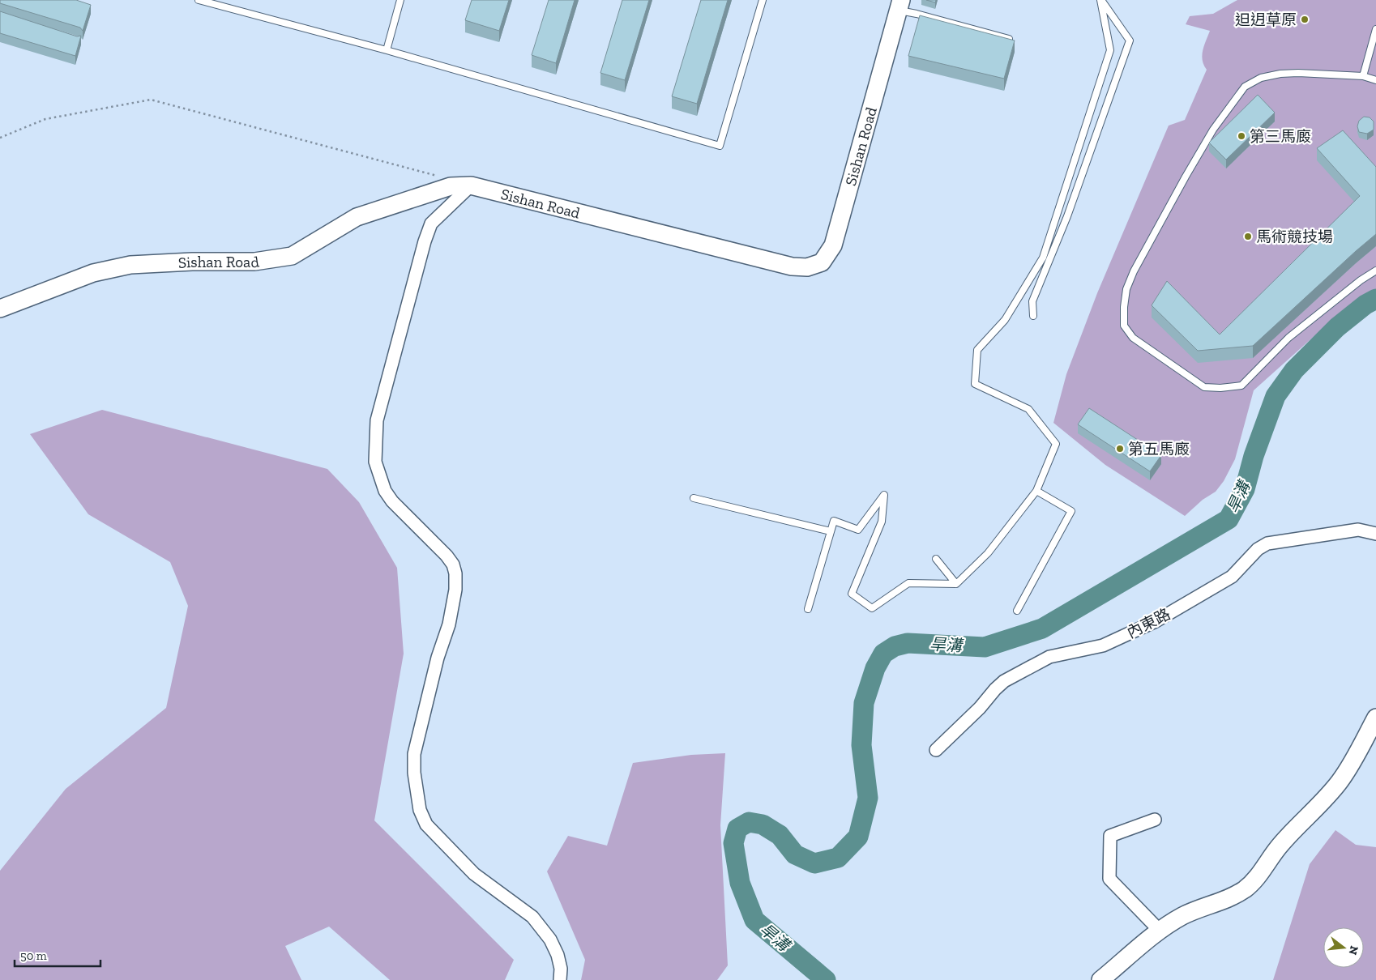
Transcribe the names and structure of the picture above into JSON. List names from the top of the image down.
{
  "streets": {
    "street": ["Sishan Road", "內東路"]
  },
  "water": ["旱溝"],
  "places": [
    "𨑨迌草原",
    "第三馬廄",
    "馬術競技場",
    "第五馬廄"
  ],
  "scale_bar": "50 m",
  "north": "right"
}
